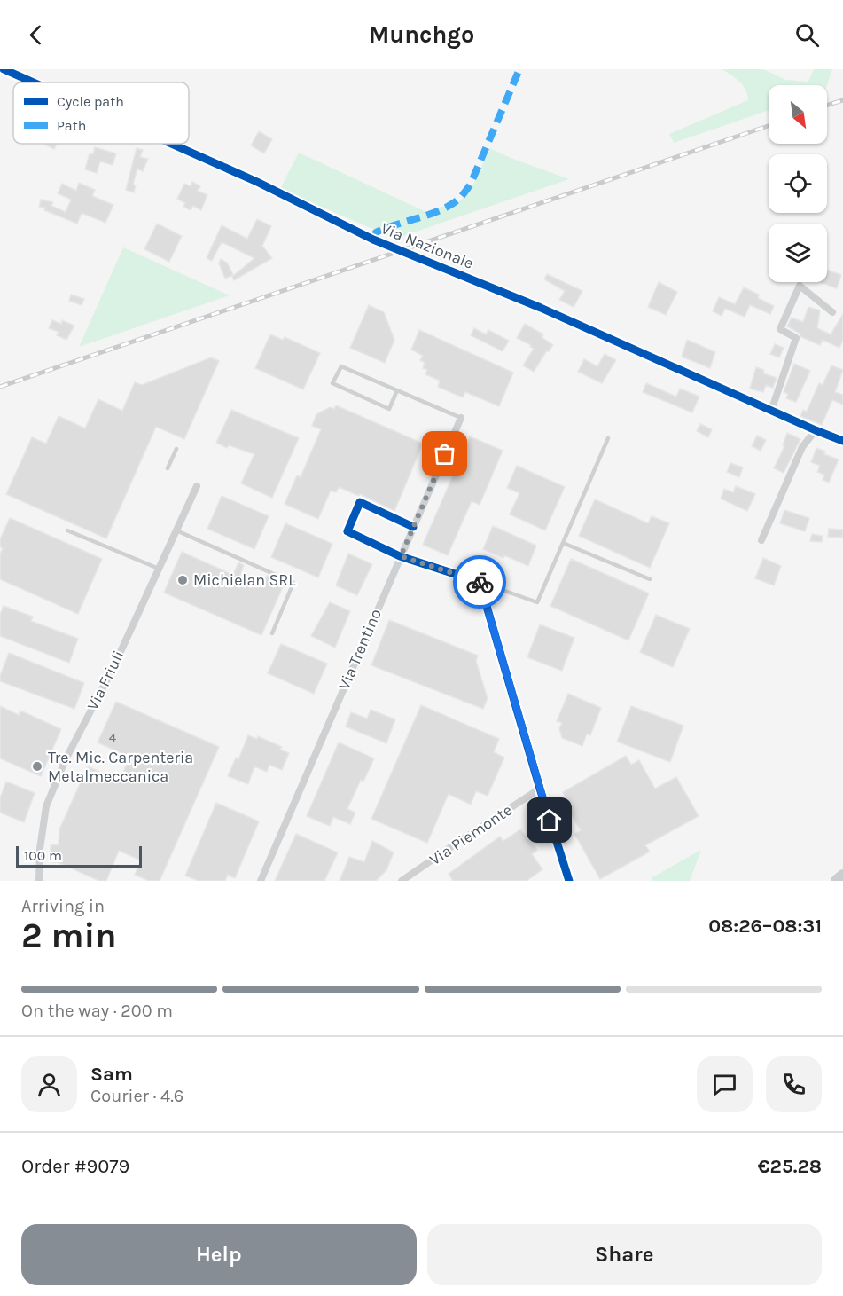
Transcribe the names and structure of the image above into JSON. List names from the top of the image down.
{
  "streets": {
    "street": [
      "Via Nazionale",
      "Via Trentino",
      "Via Friuli",
      "Via Piemonte"
    ]
  },
  "places": ["Michielan SRL", "Tre. Mic. Carpenteria Metalmeccanica"],
  "house_numbers": ["4"],
  "legend": ["Cycle path", "Path"],
  "scale_bar": "100 m",
  "north": "bottom right",
  "page": {
    "header": "Munchgo",
    "scale": "100 m",
    "heading": ["2 min", "Arriving in", "08:26–08:31"],
    "panel": [
      "Sam",
      "Courier · 4.6",
      "Order #9079",
      "€25.28"
    ],
    "bar": "On the way · 200 m",
    "buttons": ["Help", "Share"]
  }
}
